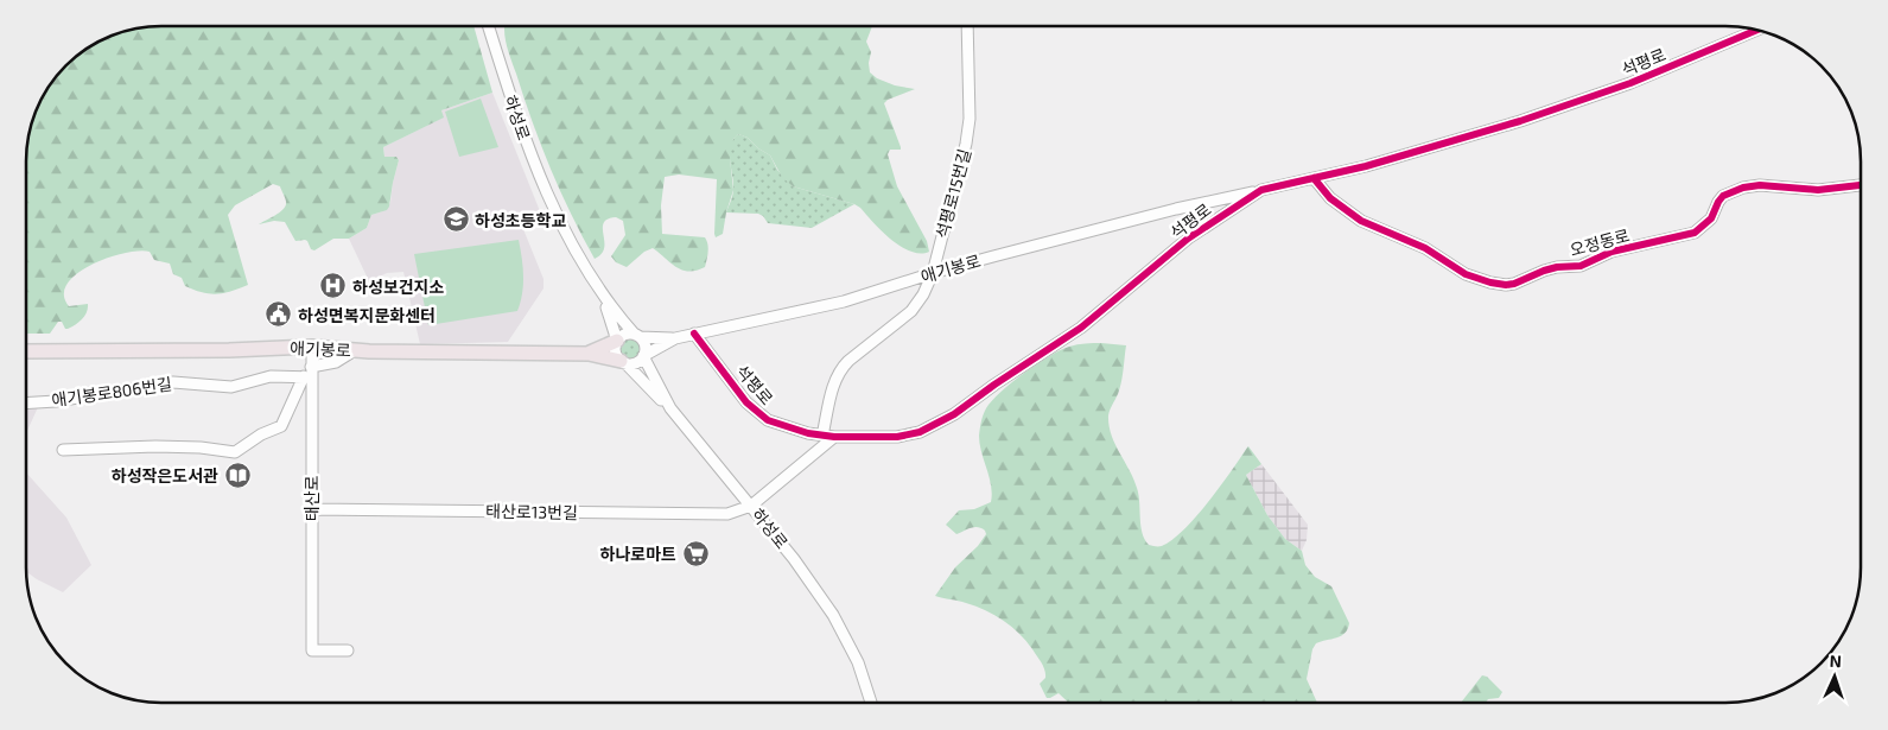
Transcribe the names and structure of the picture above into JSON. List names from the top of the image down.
{
  "streets": {
    "main road": ["애기봉로"],
    "street": [
      "석평로",
      "하성로",
      "석평로15번길",
      "오정동로",
      "애기봉로806번길",
      "태산로",
      "태산로13번길"
    ]
  },
  "crossings": [
    ["석평로", "석평로15번길"],
    ["석평로", "오정동로"],
    ["석평로", "애기봉로"],
    ["하성로", "애기봉로"],
    ["하성로", "태산로13번길"],
    ["석평로15번길", "애기봉로"],
    ["애기봉로", "애기봉로806번길"],
    ["애기봉로", "태산로"],
    ["애기봉로806번길", "태산로"],
    ["태산로", "태산로13번길"]
  ],
  "places": {
    "school or university": ["하성초등학교"],
    "hospital": ["하성보건지소"],
    "public building": ["하성면복지문화센터"],
    "library": ["하성작은도서관"],
    "supermarket": ["하나로마트"]
  },
  "north": "top"
}
